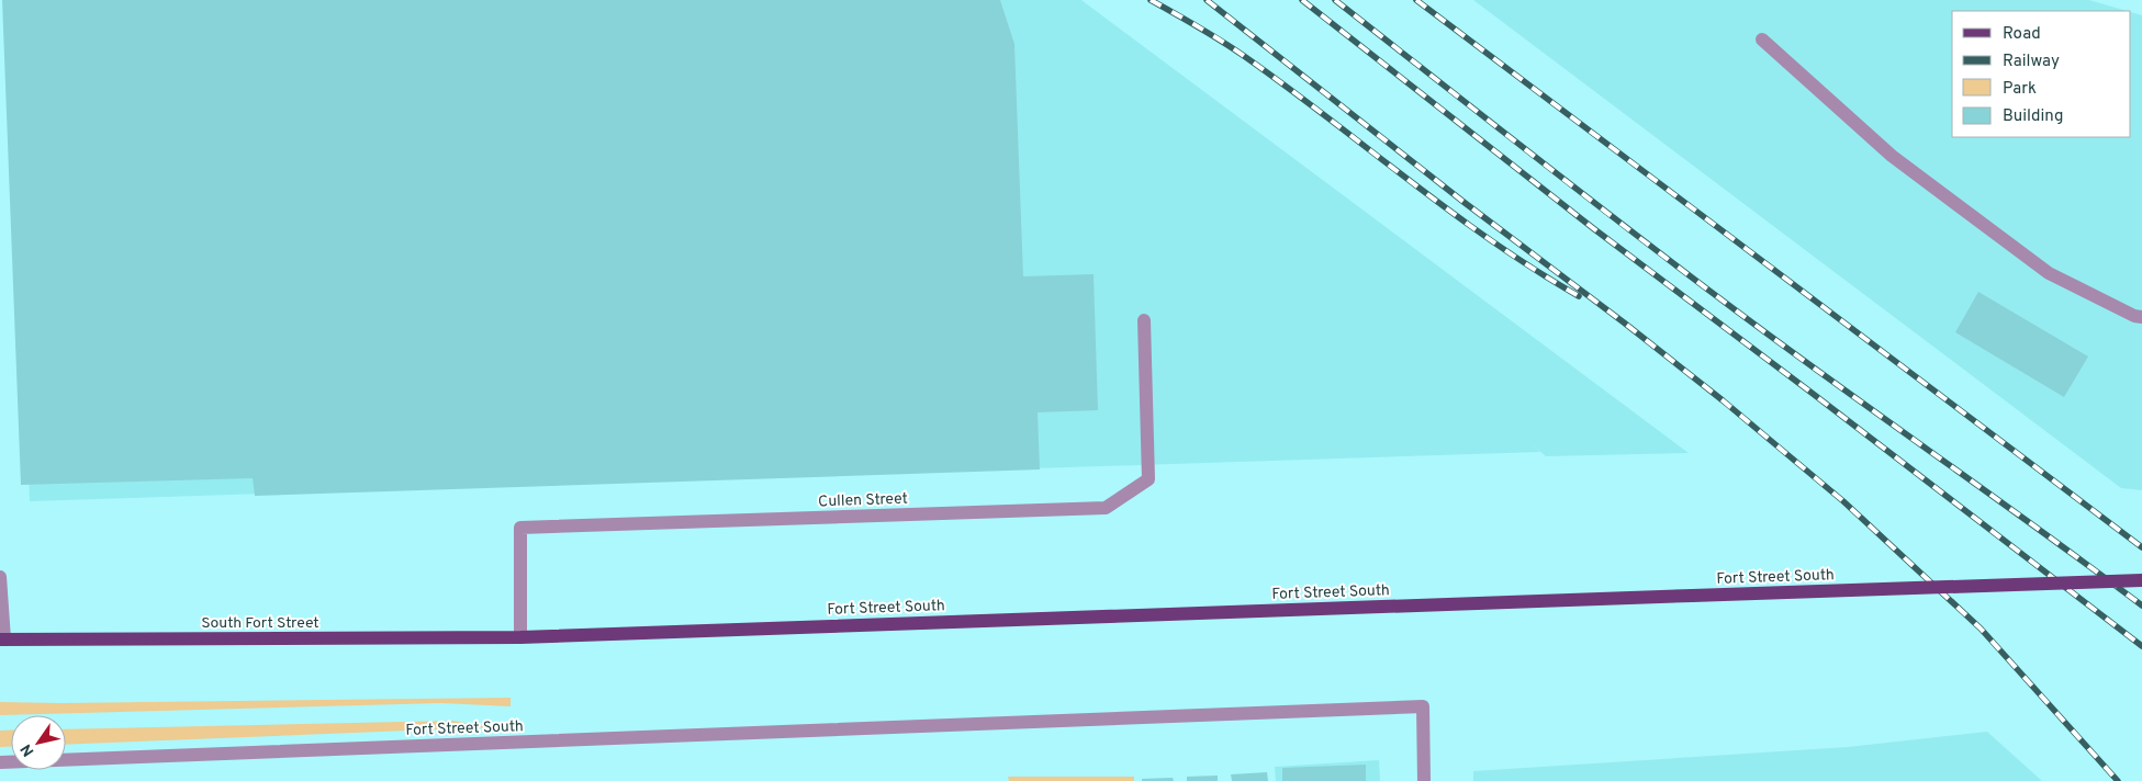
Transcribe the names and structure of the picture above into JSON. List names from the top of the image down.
{
  "streets": {
    "main road": ["Fort Street South", "South Fort Street"],
    "street": ["Cullen Street"]
  },
  "crossings": [
    ["Cullen Street", "Fort Street South"],
    ["Cullen Street", "South Fort Street"],
    ["Fort Street South", "South Fort Street"]
  ],
  "legend": [
    "Road",
    "Railway",
    "Park",
    "Building"
  ],
  "north": "bottom left"
}
